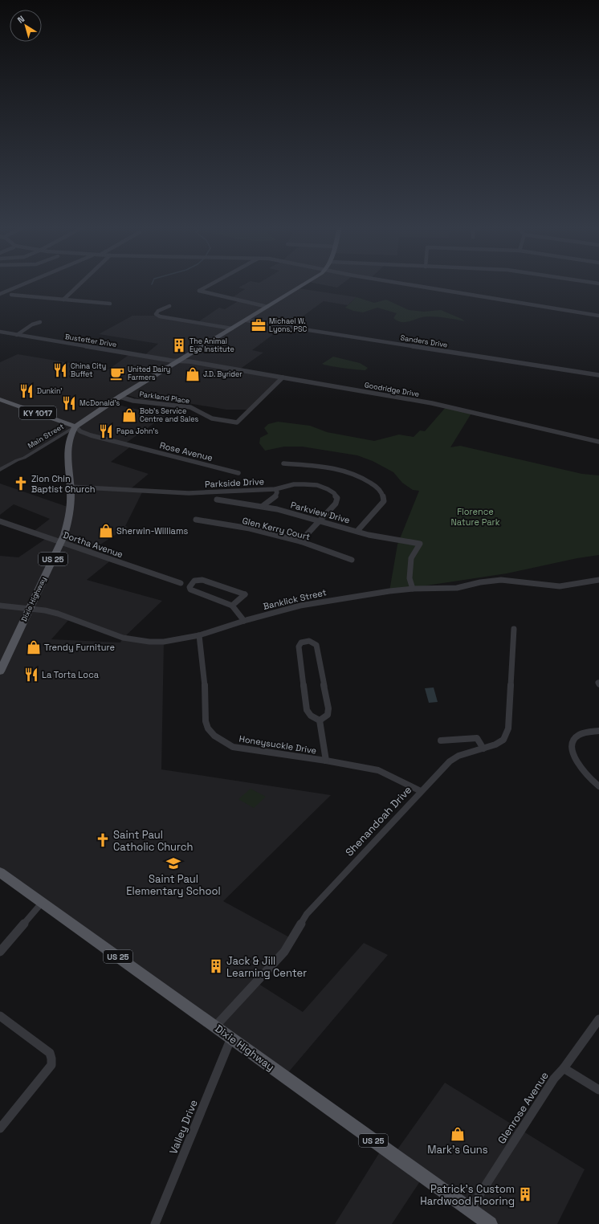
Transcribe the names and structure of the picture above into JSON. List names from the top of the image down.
{
  "streets": {
    "main road": ["KY 1017", "US 25", "Dixie Highway"],
    "street": [
      "Bustetter Drive",
      "Sanders Drive",
      "Goodridge Drive",
      "Parkland Place",
      "Main Street",
      "Rose Avenue",
      "Parkside Drive",
      "Parkview Drive",
      "Glen Kerry Court",
      "Dortha Avenue",
      "Banklick Street",
      "Honeysuckle Drive",
      "Shenandoah Drive",
      "Glenrose Avenue",
      "Valley Drive"
    ]
  },
  "crossings": [
    ["Bustetter Drive", "Goodridge Drive"],
    ["Goodridge Drive", "Parkland Place"],
    ["KY 1017", "Main Street"],
    ["KY 1017", "Rose Avenue"],
    ["KY 1017", "Dixie Highway"],
    ["Main Street", "Rose Avenue"],
    ["Main Street", "Dixie Highway"],
    ["Rose Avenue", "Dixie Highway"],
    ["Parkside Drive", "Parkview Drive"],
    ["Parkside Drive", "Glen Kerry Court"],
    ["Parkside Drive", "Dixie Highway"],
    ["Parkview Drive", "Banklick Street"],
    ["Dortha Avenue", "Dixie Highway"],
    ["Dixie Highway", "Banklick Street"],
    ["Dixie Highway", "Shenandoah Drive"],
    ["Dixie Highway", "Glenrose Avenue"],
    ["Dixie Highway", "Valley Drive"],
    ["Banklick Street", "Honeysuckle Drive"],
    ["Honeysuckle Drive", "Shenandoah Drive"]
  ],
  "parks": ["Florence Nature Park"],
  "places": {
    "office": ["Michael W. Lyons, PSC"],
    "building": ["The Animal Eye Institute", "Jack & Jill Learning Center", "Patrick’s Custom Hardwood Flooring"],
    "restaurant": [
      "China City Buffet",
      "Dunkin'",
      "McDonald's",
      "Papa John's",
      "La Torta Loca"
    ],
    "cafe": ["United Dairy Farmers"],
    "shop": [
      "J.D. Byrider",
      "Bob's Service Centre and Sales",
      "Sherwin-Williams",
      "Trendy Furniture",
      "Mark’s Guns"
    ],
    "church": ["Zion Chin Baptist Church", "Saint Paul Catholic Church"],
    "school or university": ["Saint Paul Elementary School"]
  },
  "north": "top left"
}
